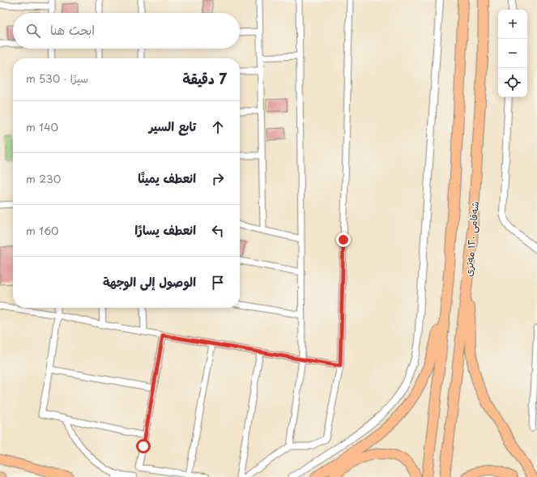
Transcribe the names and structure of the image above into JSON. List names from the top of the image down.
{
  "streets": {
    "highway": ["شەقامی ١٢٠ مەتری"]
  },
  "page": {
    "map_buttons": ["+", "−"],
    "search": "ابحث هنا",
    "heading": ["7 دقيقة", "سيرًا · 530 m"],
    "list": [
      ["تابع السير", "140 m"],
      ["انعطف يمينًا", "230 m"],
      ["انعطف يسارًا", "160 m"],
      "الوصول إلى الوجهة"
    ]
  }
}
